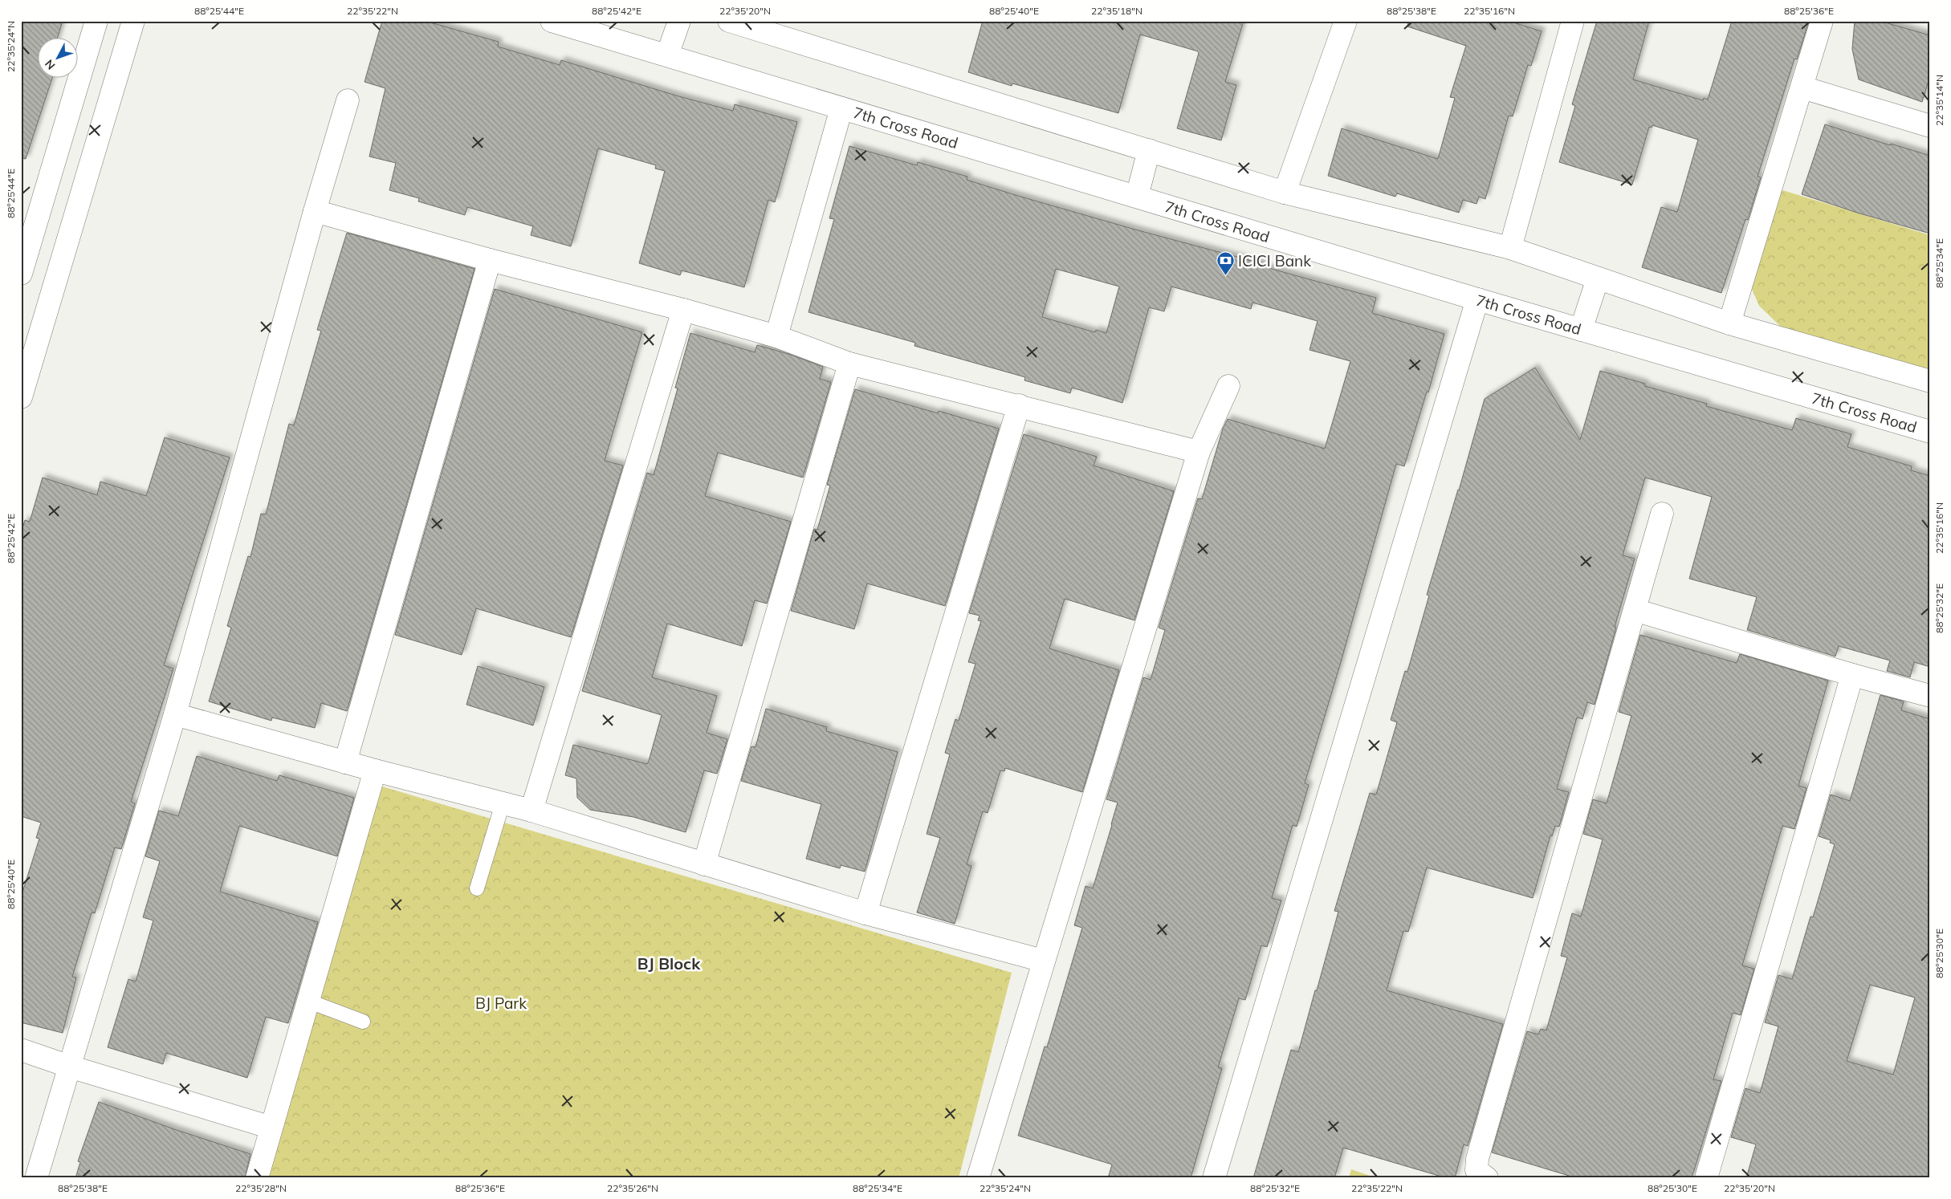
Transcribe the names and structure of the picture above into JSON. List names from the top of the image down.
{
  "streets": {
    "street": ["7th Cross Road"]
  },
  "districts": ["BJ Block"],
  "parks": ["BJ Park"],
  "places": {
    "bank": ["ICICI Bank"]
  },
  "north": "bottom left",
  "coordinates": [
    "88°25'44\"E",
    "22°35'22\"N",
    "88°25'42\"E",
    "22°35'20\"N",
    "88°25'40\"E",
    "22°35'18\"N",
    "88°25'38\"E",
    "22°35'16\"N",
    "88°25'36\"E",
    "22°35'24\"N",
    "22°35'14\"N",
    "88°25'34\"E",
    "88°25'32\"E",
    "88°25'30\"E",
    "22°35'28\"N",
    "22°35'26\"N"
  ]
}
